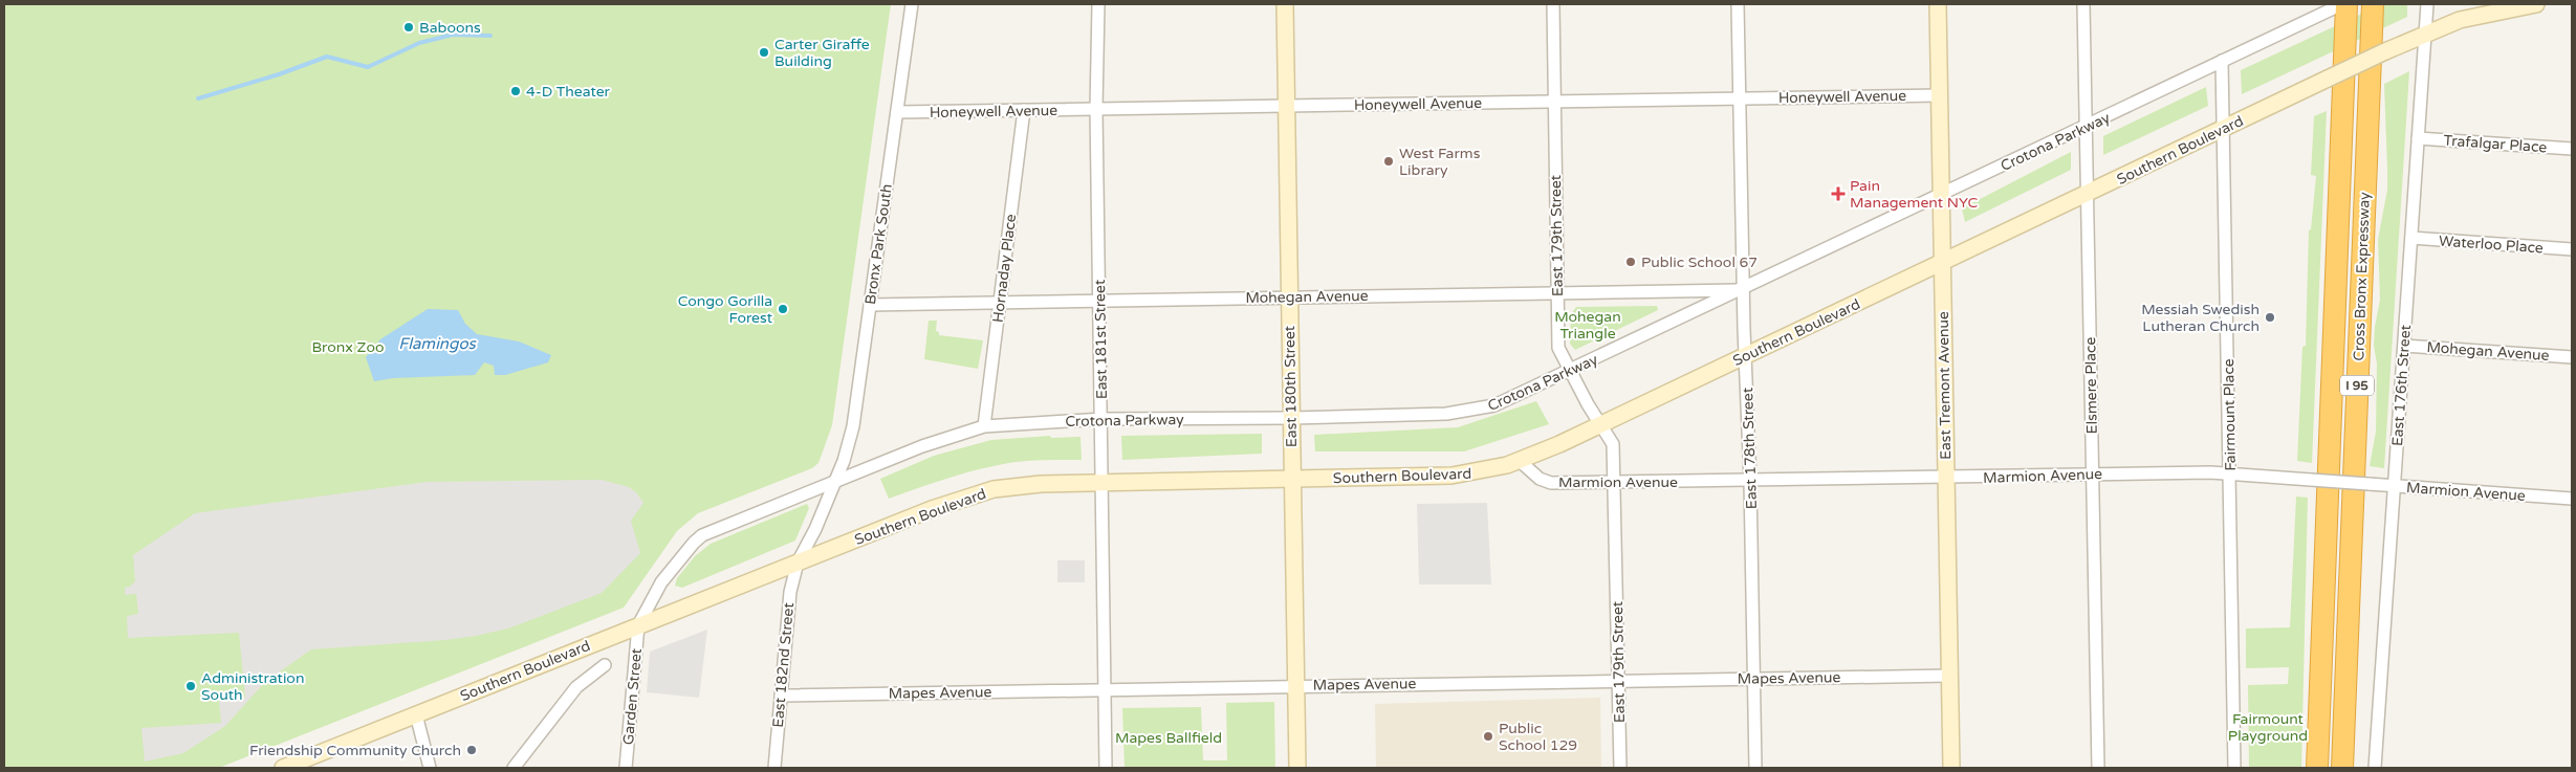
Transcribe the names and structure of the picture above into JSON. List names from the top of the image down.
{
  "streets": {
    "highway": ["Cross Bronx Expressway", "I 95"],
    "main road": ["Southern Boulevard", "East Tremont Avenue", "East 180th Street"],
    "street": [
      "Honeywell Avenue",
      "Crotona Parkway",
      "Trafalgar Place",
      "East 179th Street",
      "Bronx Park South",
      "Waterloo Place",
      "Hornaday Place",
      "Mohegan Avenue",
      "East 181st Street",
      "Elsmere Place",
      "East 176th Street",
      "Fairmount Place",
      "East 178th Street",
      "Marmion Avenue",
      "East 182nd Street",
      "Mapes Avenue",
      "Garden Street"
    ]
  },
  "crossings": [
    ["Honeywell Avenue", "East 179th Street"],
    ["Honeywell Avenue", "Bronx Park South"],
    ["Honeywell Avenue", "Hornaday Place"],
    ["Honeywell Avenue", "East 181st Street"],
    ["Honeywell Avenue", "East Tremont Avenue"],
    ["Honeywell Avenue", "East 180th Street"],
    ["Honeywell Avenue", "East 178th Street"],
    ["Crotona Parkway", "Southern Boulevard"],
    ["Crotona Parkway", "East 179th Street"],
    ["Crotona Parkway", "Bronx Park South"],
    ["Crotona Parkway", "Hornaday Place"],
    ["Crotona Parkway", "Cross Bronx Expressway"],
    ["Crotona Parkway", "Mohegan Avenue"],
    ["Crotona Parkway", "East 181st Street"],
    ["Crotona Parkway", "East Tremont Avenue"],
    ["Crotona Parkway", "Elsmere Place"],
    ["Crotona Parkway", "East 180th Street"],
    ["Crotona Parkway", "Fairmount Place"],
    ["Crotona Parkway", "East 178th Street"],
    ["Crotona Parkway", "Garden Street"],
    ["Trafalgar Place", "East 176th Street"],
    ["Southern Boulevard", "East 179th Street"],
    ["Southern Boulevard", "Bronx Park South"],
    ["Southern Boulevard", "East 181st Street"],
    ["Southern Boulevard", "East Tremont Avenue"],
    ["Southern Boulevard", "Elsmere Place"],
    ["Southern Boulevard", "East 176th Street"],
    ["Southern Boulevard", "East 180th Street"],
    ["Southern Boulevard", "Fairmount Place"],
    ["Southern Boulevard", "East 178th Street"],
    ["Southern Boulevard", "Marmion Avenue"],
    ["Southern Boulevard", "East 182nd Street"],
    ["Southern Boulevard", "Garden Street"],
    ["East 179th Street", "Mohegan Avenue"],
    ["East 179th Street", "Marmion Avenue"],
    ["East 179th Street", "Mapes Avenue"],
    ["Bronx Park South", "Mohegan Avenue"],
    ["Bronx Park South", "East 182nd Street"],
    ["Waterloo Place", "East 176th Street"],
    ["Hornaday Place", "Mohegan Avenue"],
    ["Mohegan Avenue", "East 181st Street"],
    ["Mohegan Avenue", "East 176th Street"],
    ["Mohegan Avenue", "East 180th Street"],
    ["Mohegan Avenue", "East 178th Street"],
    ["East 181st Street", "Mapes Avenue"],
    ["East Tremont Avenue", "Marmion Avenue"],
    ["East Tremont Avenue", "Mapes Avenue"],
    ["Elsmere Place", "Marmion Avenue"],
    ["East 176th Street", "Marmion Avenue"],
    ["East 180th Street", "Mapes Avenue"],
    ["Fairmount Place", "Marmion Avenue"],
    ["East 178th Street", "Marmion Avenue"],
    ["East 178th Street", "Mapes Avenue"],
    ["East 182nd Street", "Mapes Avenue"]
  ],
  "water": ["Flamingos"],
  "parks": [
    "Mohegan Triangle",
    "Bronx Zoo",
    "Fairmount Playground",
    "Mapes Ballfield"
  ],
  "places": {
    "other": [
      "Baboons",
      "Carter Giraffe Building",
      "4-D Theater",
      "West Farms Library",
      "Public School 67",
      "Congo Gorilla Forest",
      "Messiah Swedish Lutheran Church",
      "Administration South",
      "Public School 129",
      "Friendship Community Church"
    ],
    "health": ["Pain Management NYC"]
  }
}
